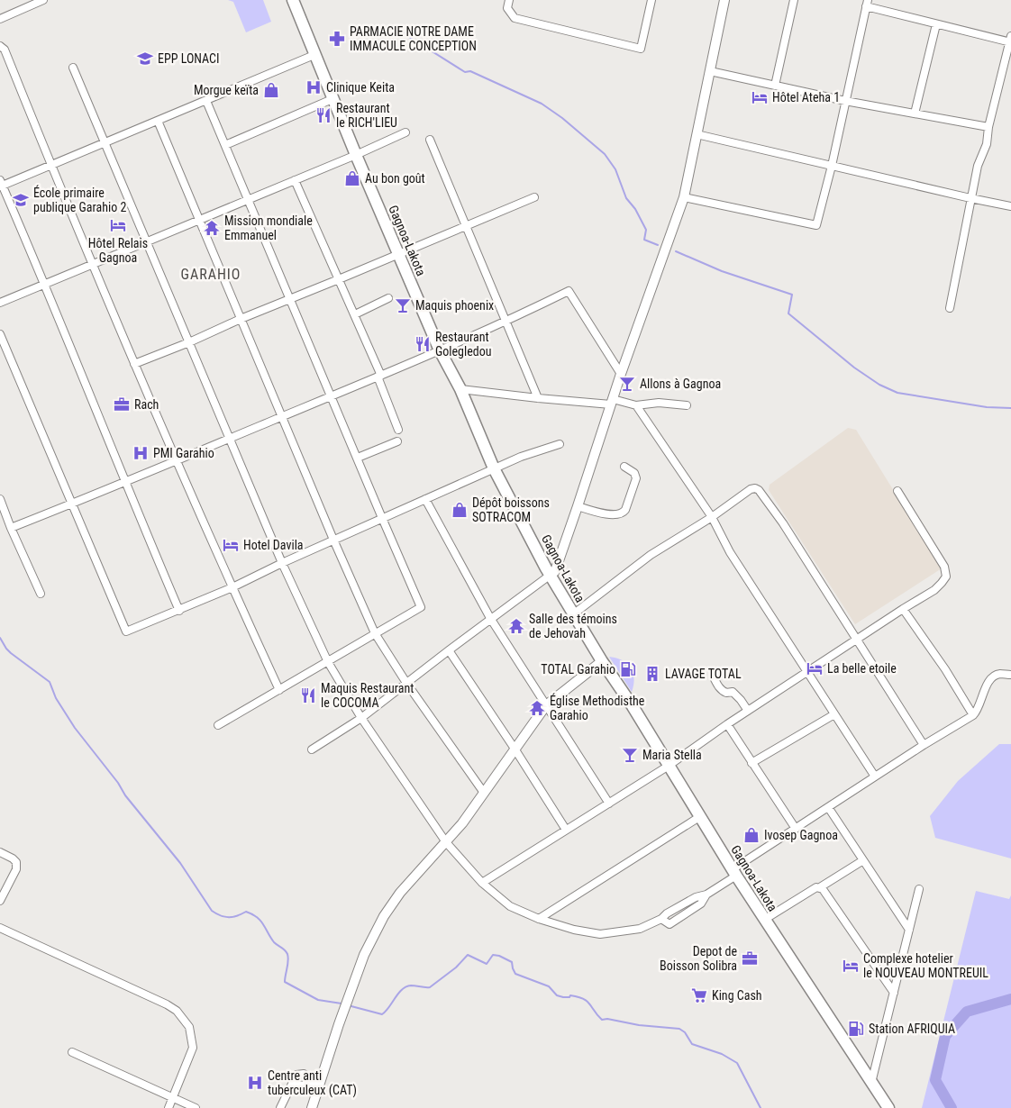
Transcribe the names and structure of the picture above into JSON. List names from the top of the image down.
{
  "streets": {
    "main road": ["Gagnoa-Lakota"]
  },
  "districts": ["GARAHIO"],
  "places": {
    "pharmacy": ["PARMACIE NOTRE DAME IMMACULE CONCEPTION"],
    "school or university": ["EPP LONACI", "École primaire publique Garahio 2"],
    "hospital": ["Clinique Keita", "PMI Garahio", "Centre anti tuberculeux (CAT)"],
    "shop": [
      "Morgue keïta",
      "Au bon goût",
      "Dépôt boissons SOTRACOM",
      "Ivosep Gagnoa"
    ],
    "hotel": [
      "Hôtel Ateha 1",
      "Hôtel Relais Gagnoa",
      "Hotel Davila",
      "La belle etoile",
      "Complexe hotelier le NOUVEAU MONTREUIL"
    ],
    "restaurant": ["Restaurant le RICH'LIEU", "Restaurant Golegledou", "Maquis Restaurant le COCOMA"],
    "temple": ["Mission mondiale Emmanuel", "Salle des témoins de Jehovah", "Église Methodisthe Garahio"],
    "bar": ["Maquis phoenix", "Allons à Gagnoa", "Maria Stella"],
    "office": ["Rach", "Depot de Boisson Solibra"],
    "fuel station": ["TOTAL Garahio", "Station AFRIQUIA"],
    "building": ["LAVAGE TOTAL"],
    "supermarket": ["King Cash"]
  }
}
